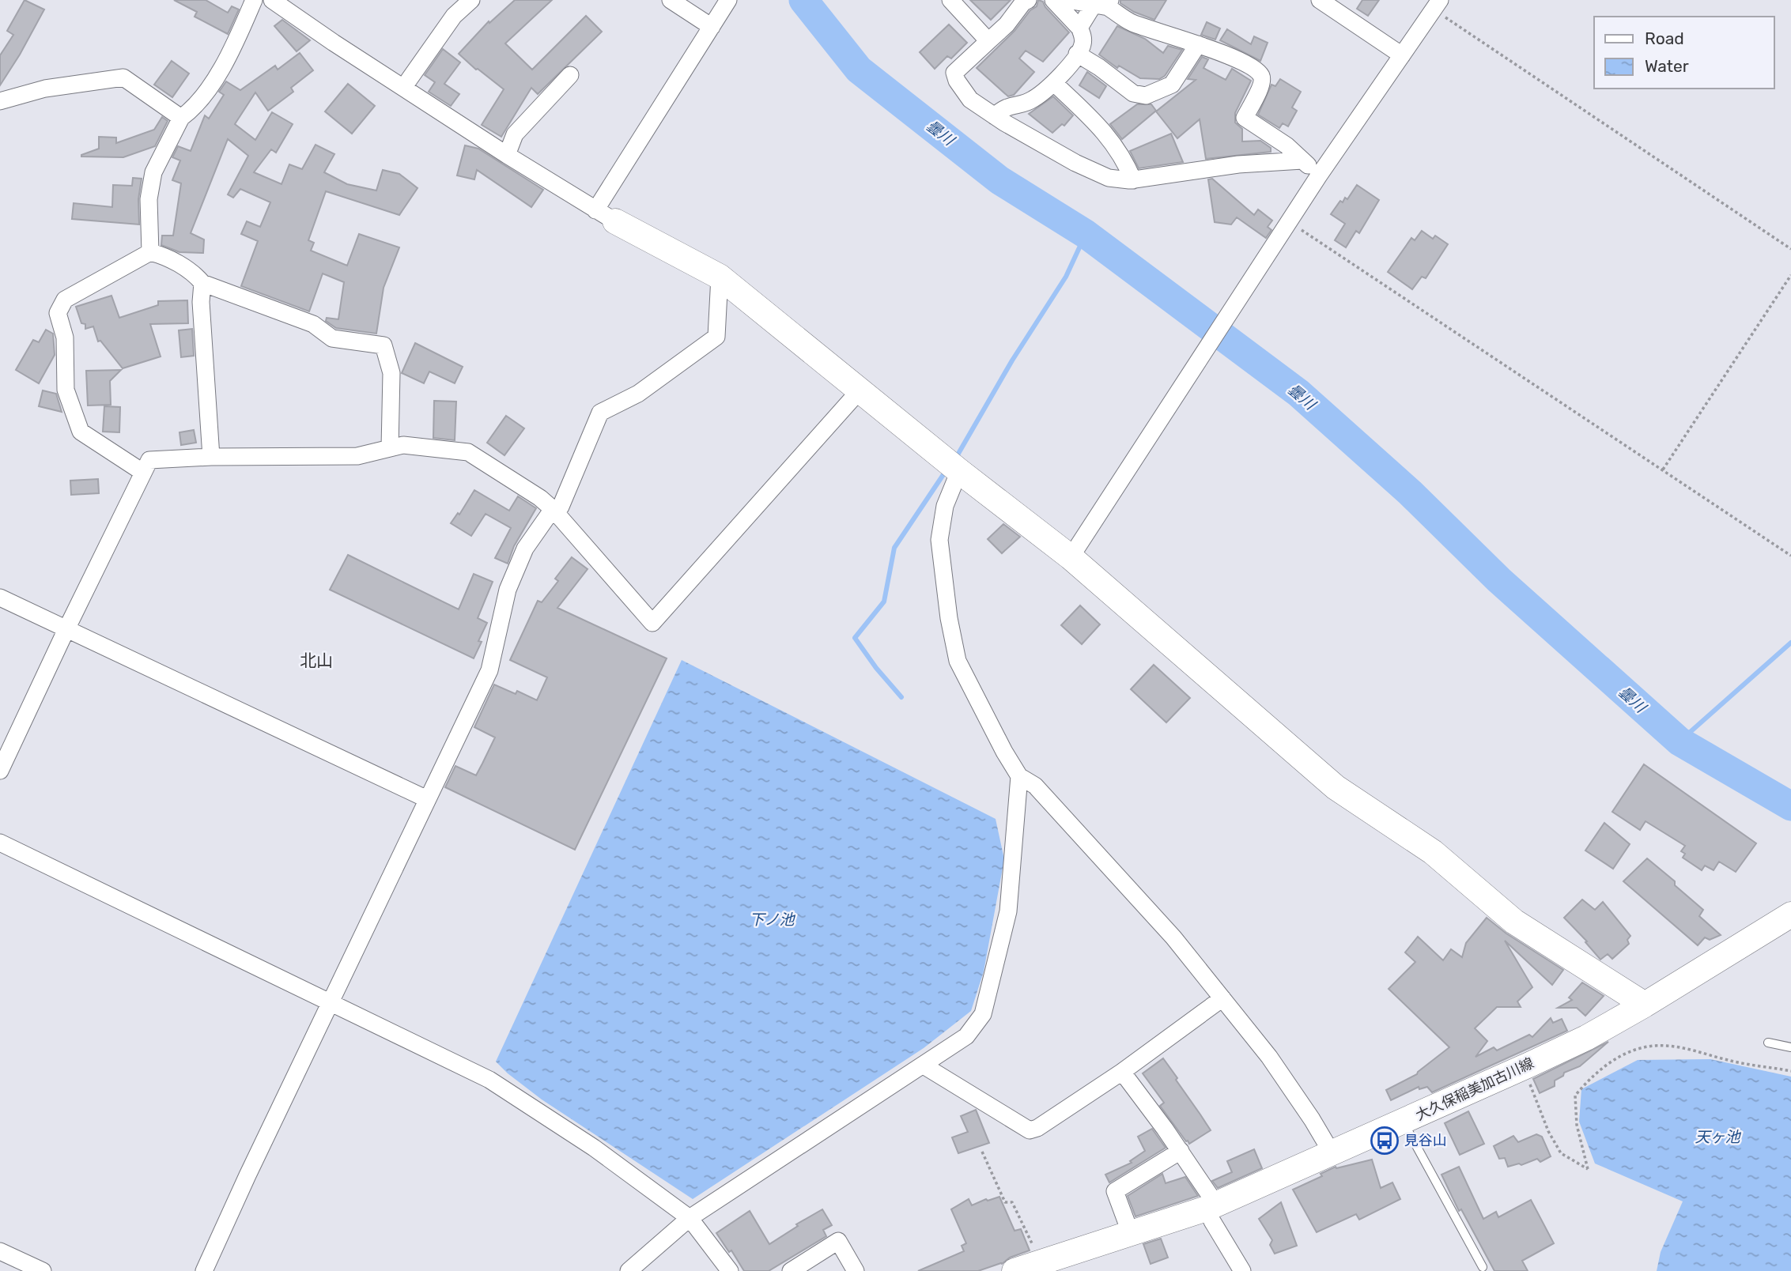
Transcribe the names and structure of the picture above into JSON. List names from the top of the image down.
{
  "streets": {
    "street": ["大久保稲美加古川線"]
  },
  "districts": ["北山"],
  "water": ["曇川", "下ノ池", "天ヶ池"],
  "places": {
    "bus stop": ["見谷山"]
  },
  "legend": ["Road", "Water"]
}
